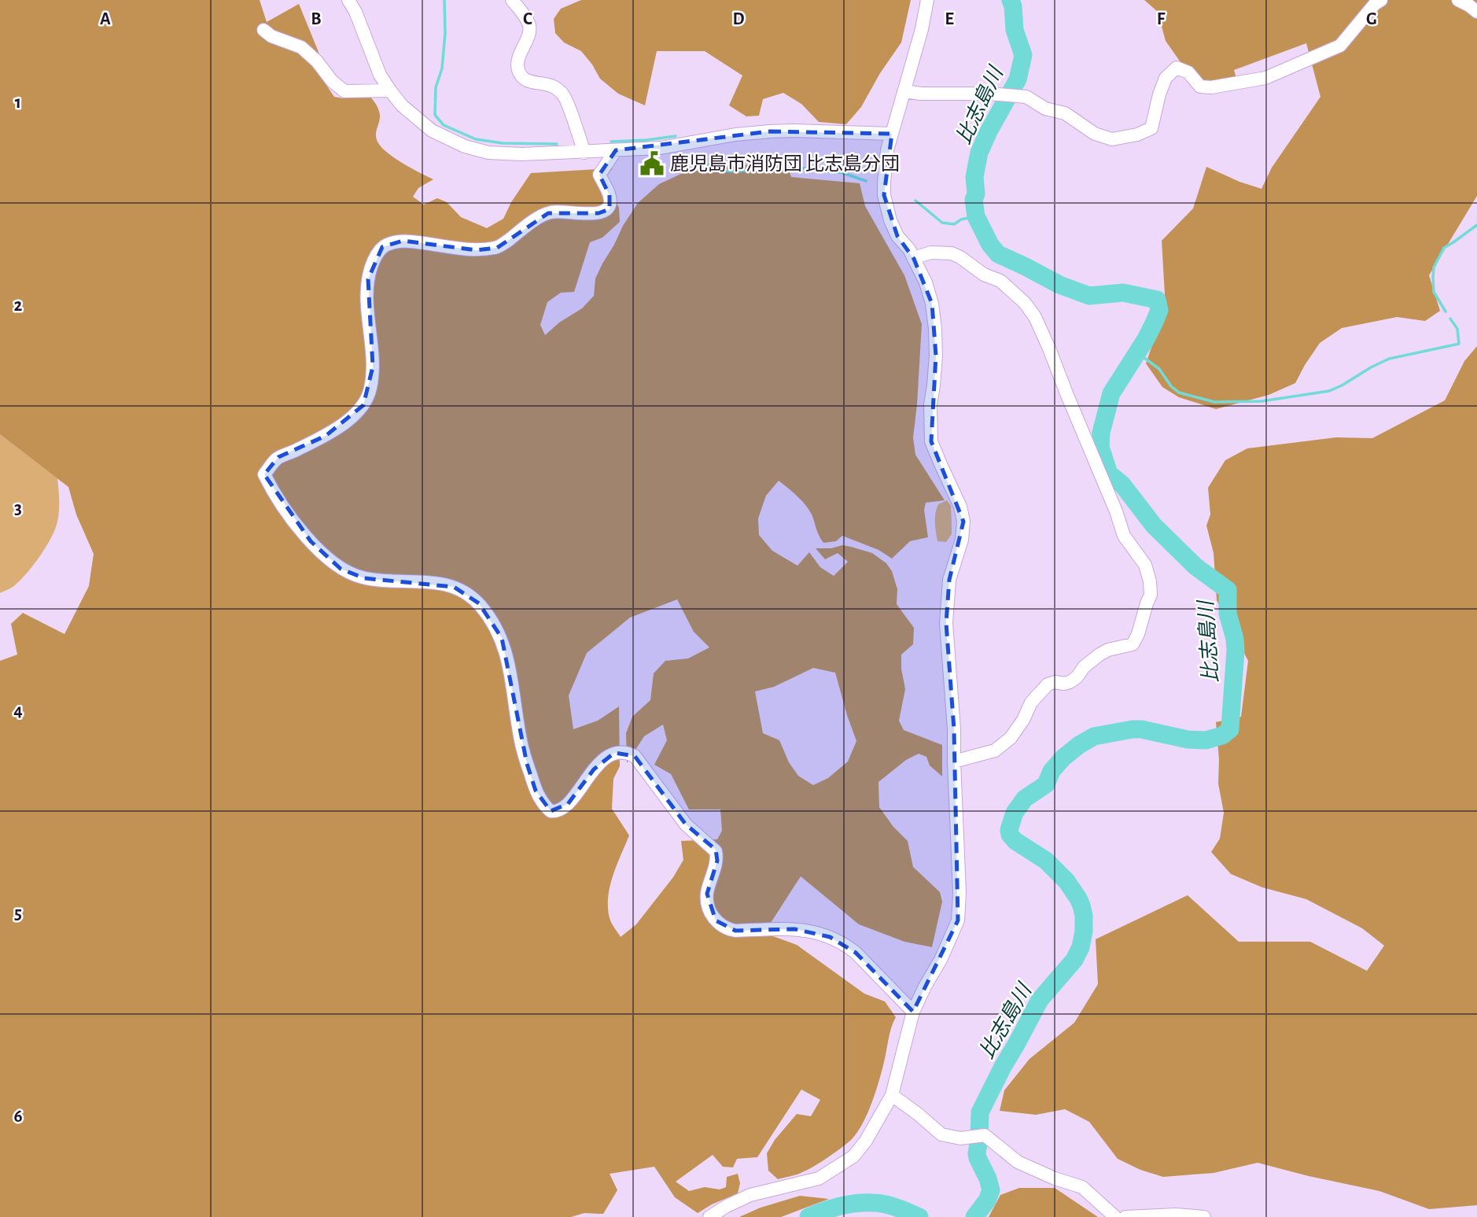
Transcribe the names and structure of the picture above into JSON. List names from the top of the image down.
{
  "water": ["比志島川"],
  "places": {
    "public building": ["鹿児島市消防団 比志島分団"]
  },
  "grid": {
    "columns": [
      "A",
      "B",
      "C",
      "D",
      "E",
      "F",
      "G"
    ],
    "rows": [
      "1",
      "2",
      "3",
      "4",
      "5",
      "6"
    ]
  }
}
